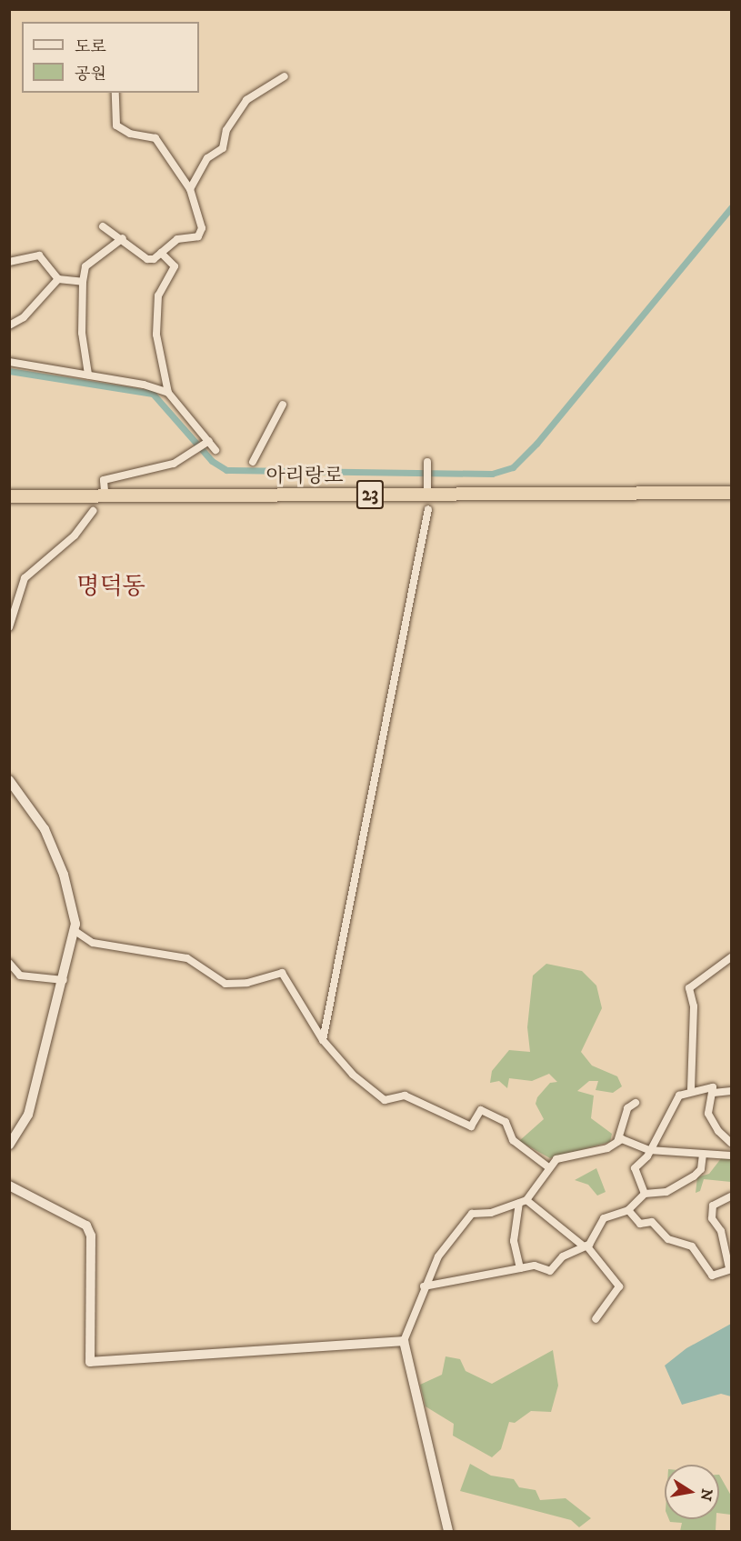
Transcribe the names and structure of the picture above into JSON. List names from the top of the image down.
{
  "streets": {
    "highway": ["아리랑로", "23"]
  },
  "districts": ["명덕동"],
  "legend": ["도로", "공원"],
  "north": "right"
}
